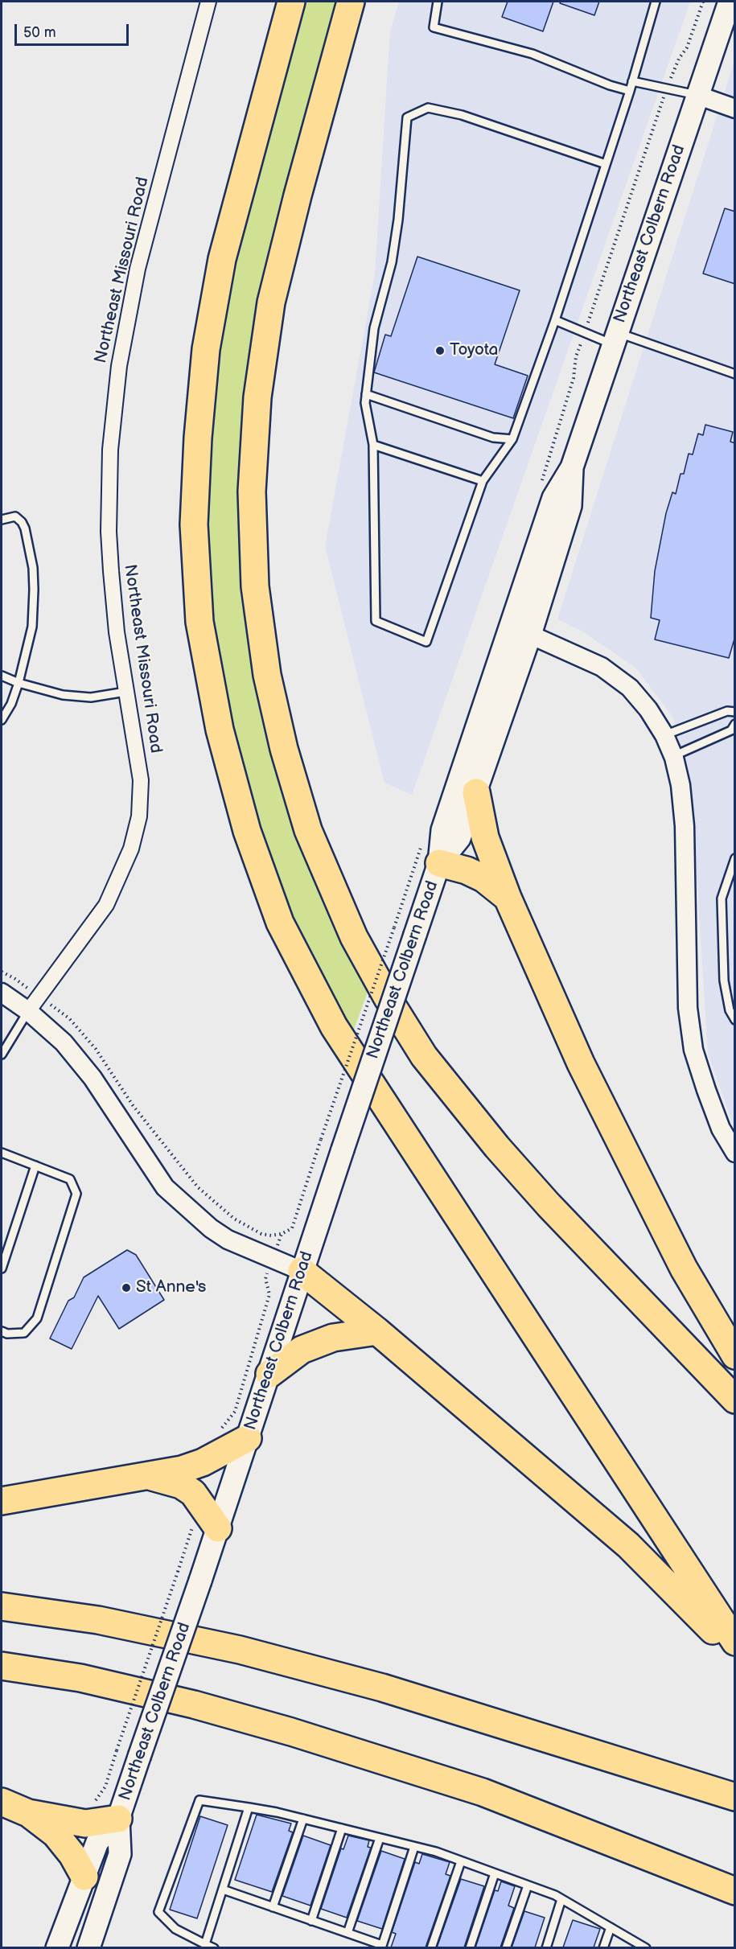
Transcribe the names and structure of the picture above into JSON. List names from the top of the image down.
{
  "streets": {
    "main road": ["Northeast Colbern Road"],
    "street": ["Northeast Missouri Road"]
  },
  "places": ["Toyota", "St Anne's"],
  "scale_bar": "50 m"
}
